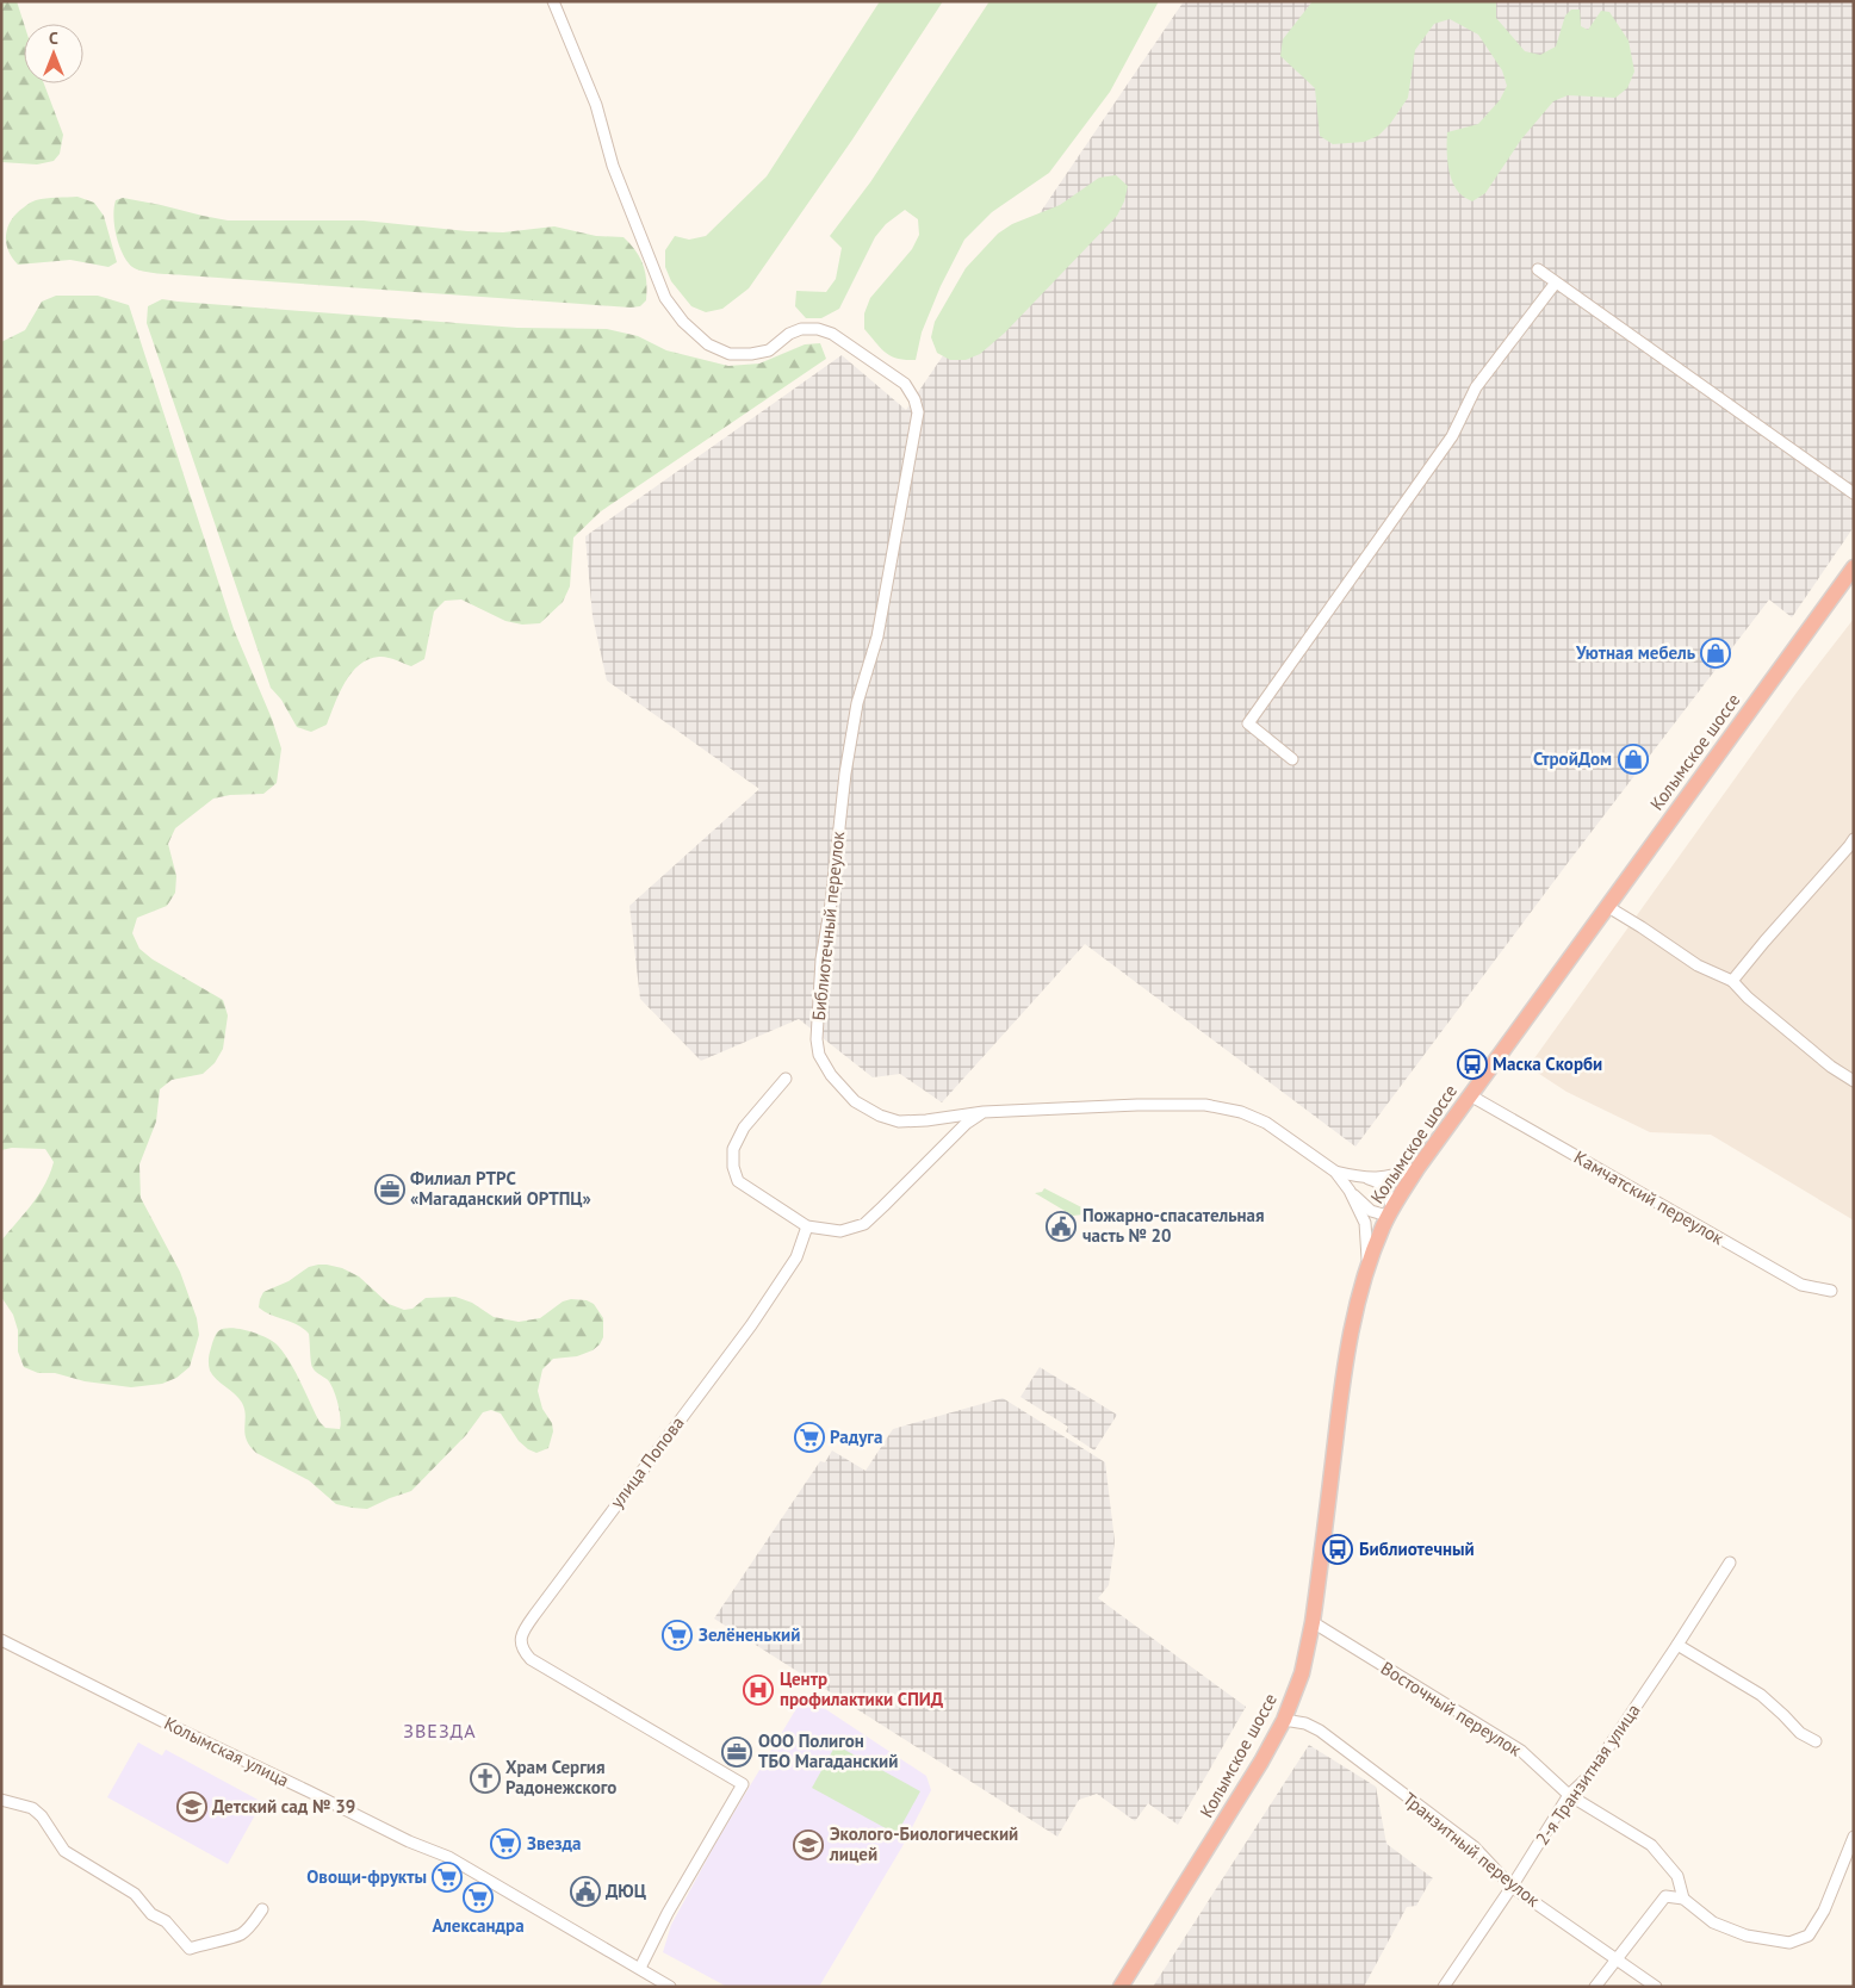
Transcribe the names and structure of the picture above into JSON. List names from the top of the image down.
{
  "streets": {
    "highway": ["Колымское шоссе"],
    "street": [
      "Библиотечный переулок",
      "Камчатский переулок",
      "улица Попова",
      "Восточный переулок",
      "Колымская улица",
      "2-я Транзитная улица",
      "Транзитный переулок"
    ]
  },
  "crossings": [
    ["Колымское шоссе", "Библиотечный переулок"],
    ["Колымское шоссе", "Камчатский переулок"],
    ["Колымское шоссе", "Восточный переулок"],
    ["Колымское шоссе", "Транзитный переулок"],
    ["улица Попова", "Колымская улица"],
    ["Восточный переулок", "2-я Транзитная улица"],
    ["2-я Транзитная улица", "Транзитный переулок"]
  ],
  "districts": ["ЗВЕЗДА"],
  "places": {
    "shop": ["Уютная мебель", "СтройДом"],
    "bus stop": ["Маска Скорби", "Библиотечный"],
    "office": ["Филиал РТРС «Магаданский ОРТПЦ»", "ООО Полигон ТБО Магаданский"],
    "public building": ["Пожарно-спасательная часть № 20", "ДЮЦ"],
    "supermarket": [
      "Радуга",
      "Зелёненький",
      "Звезда",
      "Овощи-фрукты",
      "Александра"
    ],
    "hospital": ["Центр профилактики СПИД"],
    "church": ["Храм Сергия Радонежского"],
    "school or university": ["Детский сад № 39", "Эколого-Биологический лицей"]
  },
  "north": "top"
}
